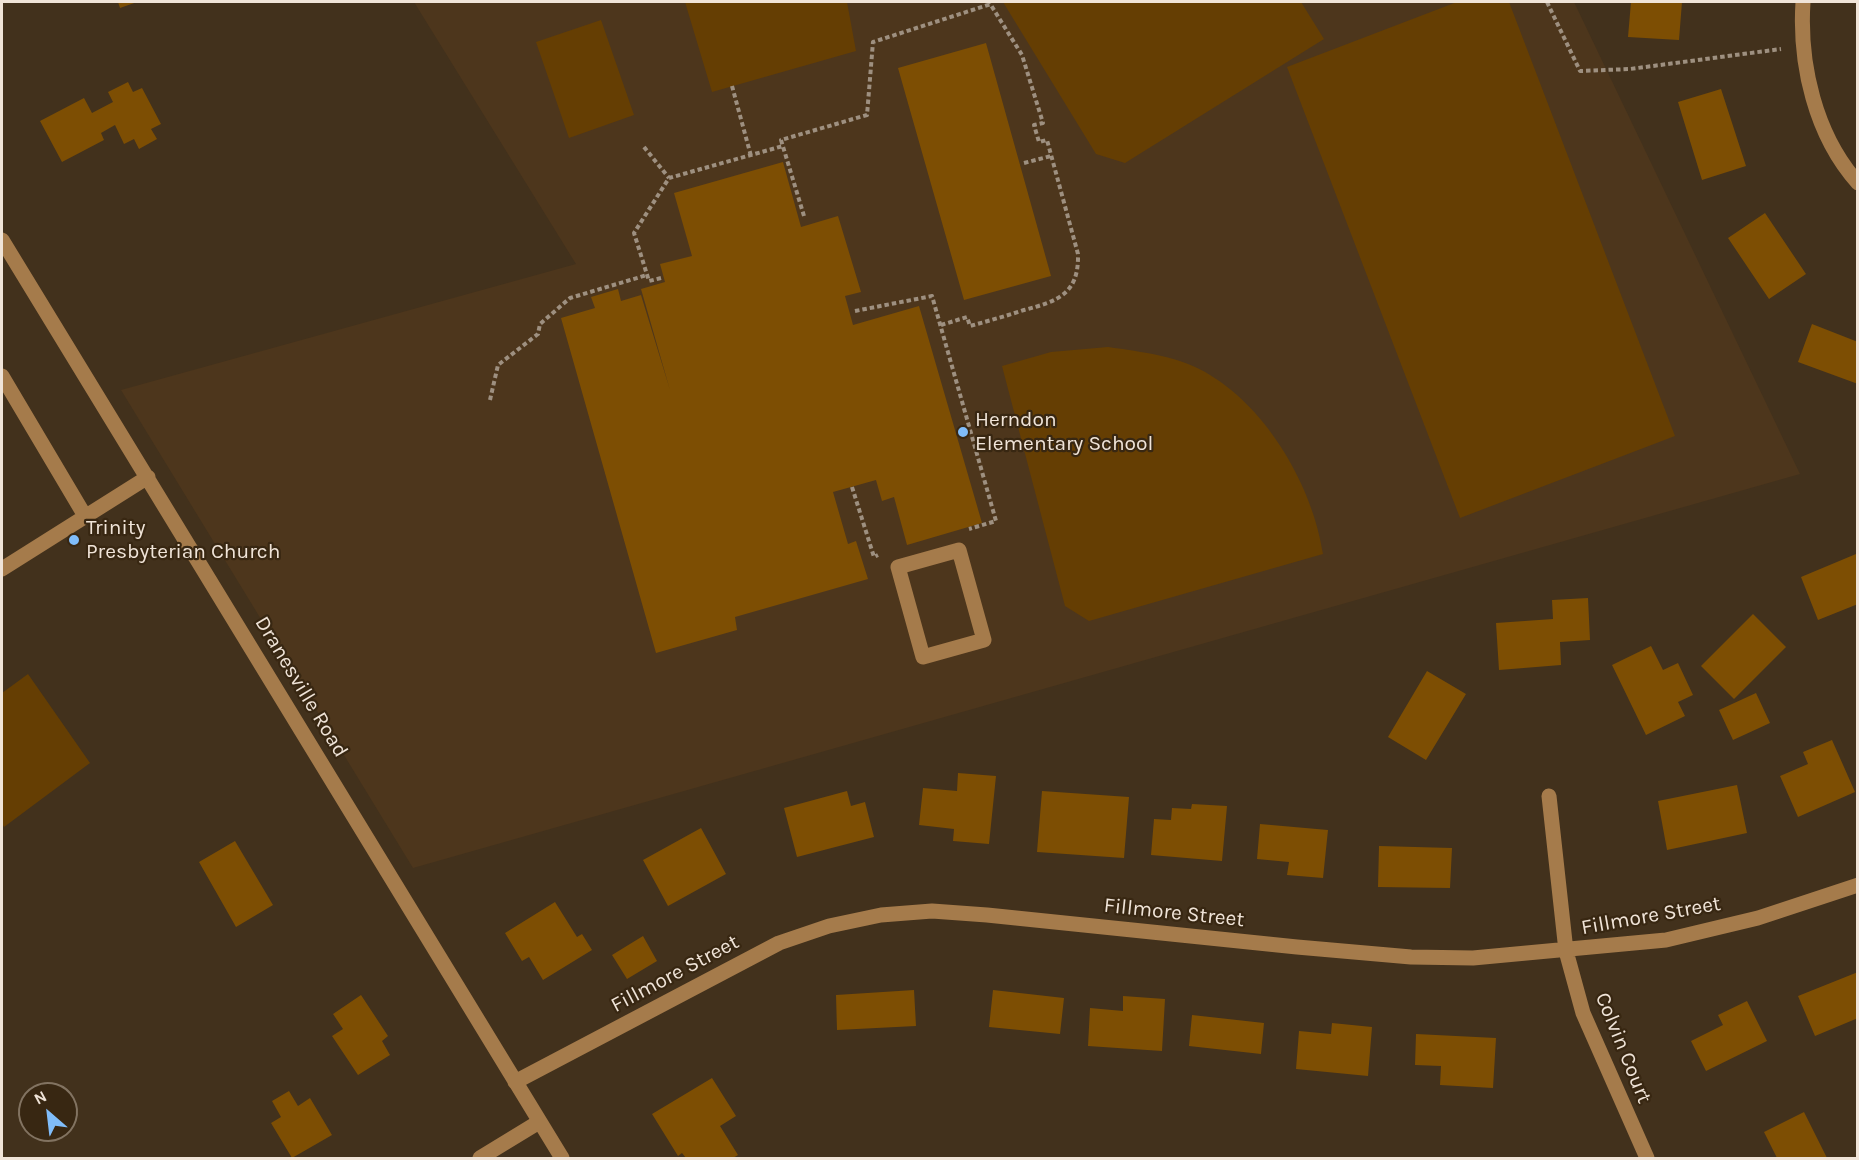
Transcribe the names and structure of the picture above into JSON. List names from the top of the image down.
{
  "streets": {
    "street": ["Dranesville Road", "Fillmore Street", "Colvin Court"]
  },
  "crossings": [
    ["Dranesville Road", "Fillmore Street"],
    ["Fillmore Street", "Colvin Court"]
  ],
  "places": ["Herndon Elementary School", "Trinity Presbyterian Church"],
  "north": "top left"
}
